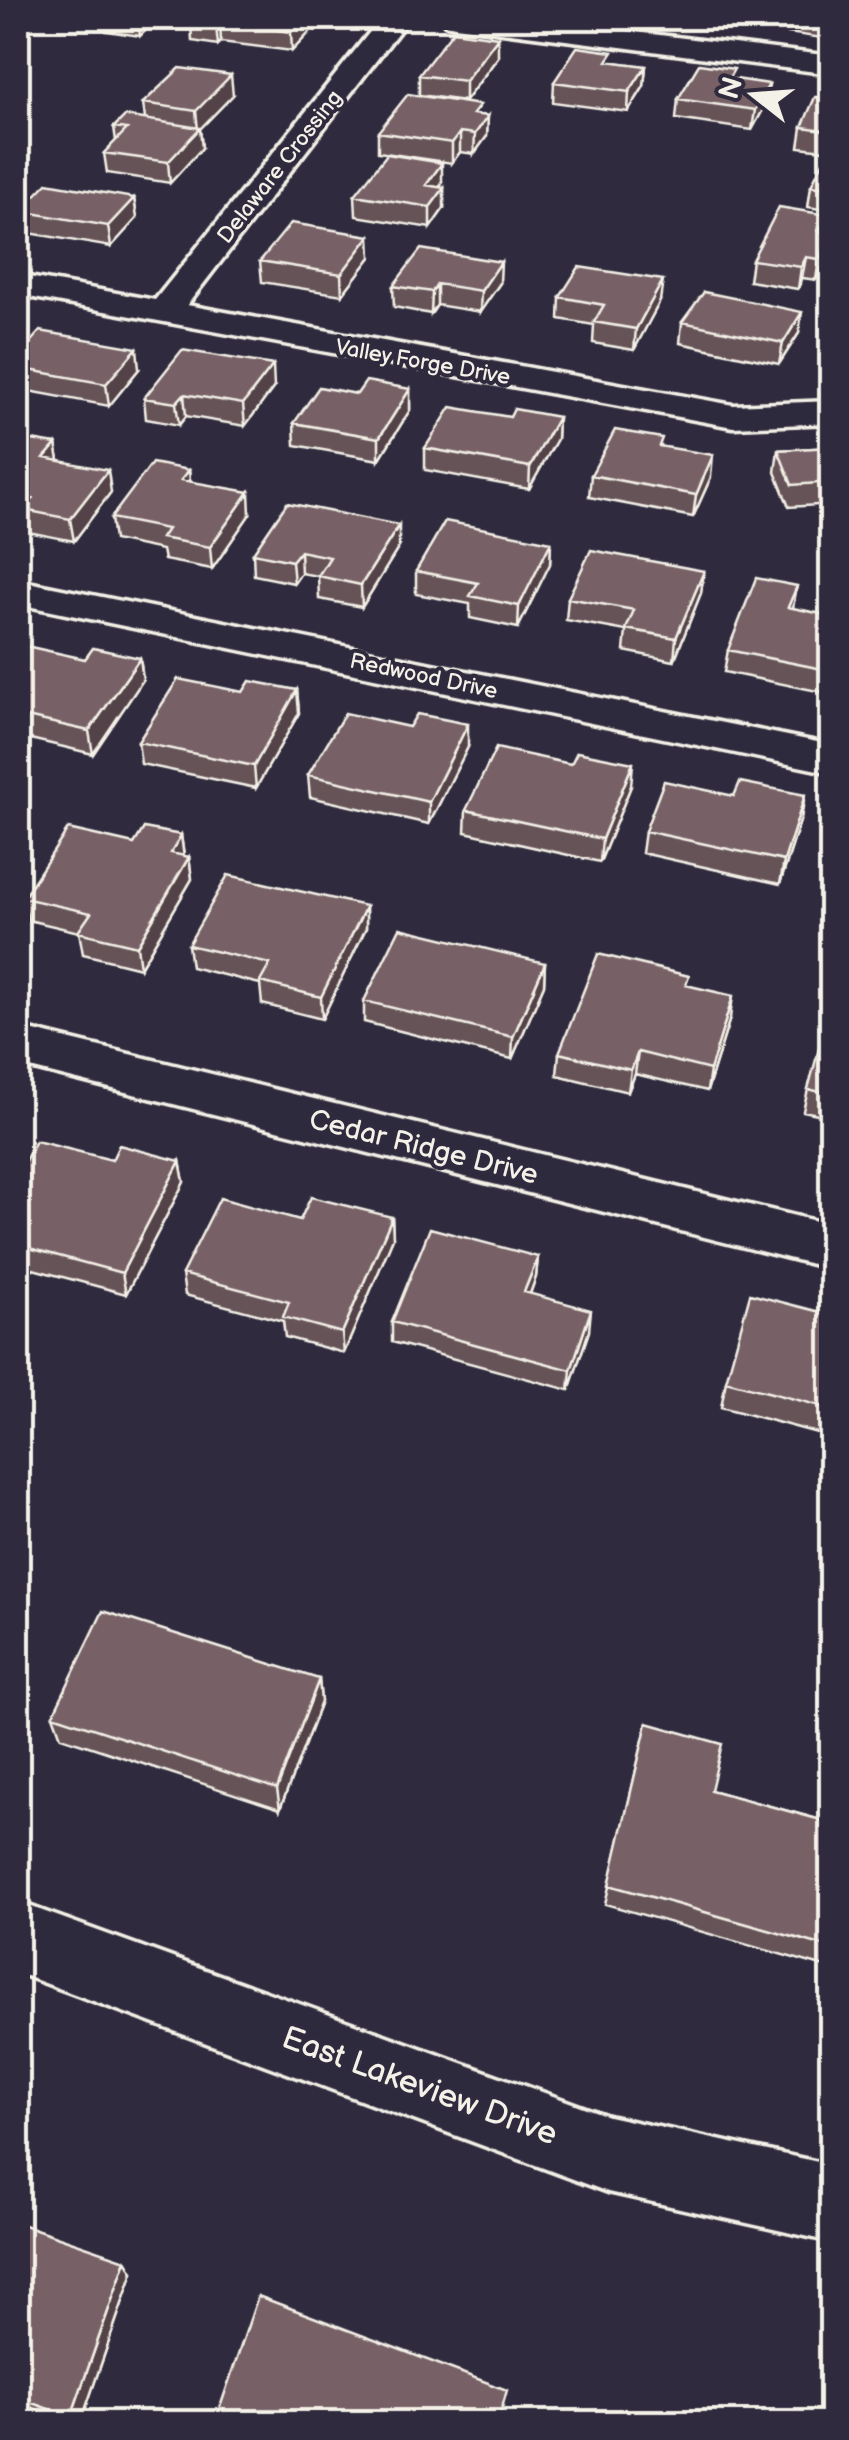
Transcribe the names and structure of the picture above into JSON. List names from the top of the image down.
{
  "streets": {
    "street": [
      "Delaware Crossing",
      "Valley Forge Drive",
      "Redwood Drive",
      "Cedar Ridge Drive",
      "East Lakeview Drive"
    ]
  },
  "crossings": [
    ["Delaware Crossing", "Valley Forge Drive"]
  ],
  "north": "left"
}
